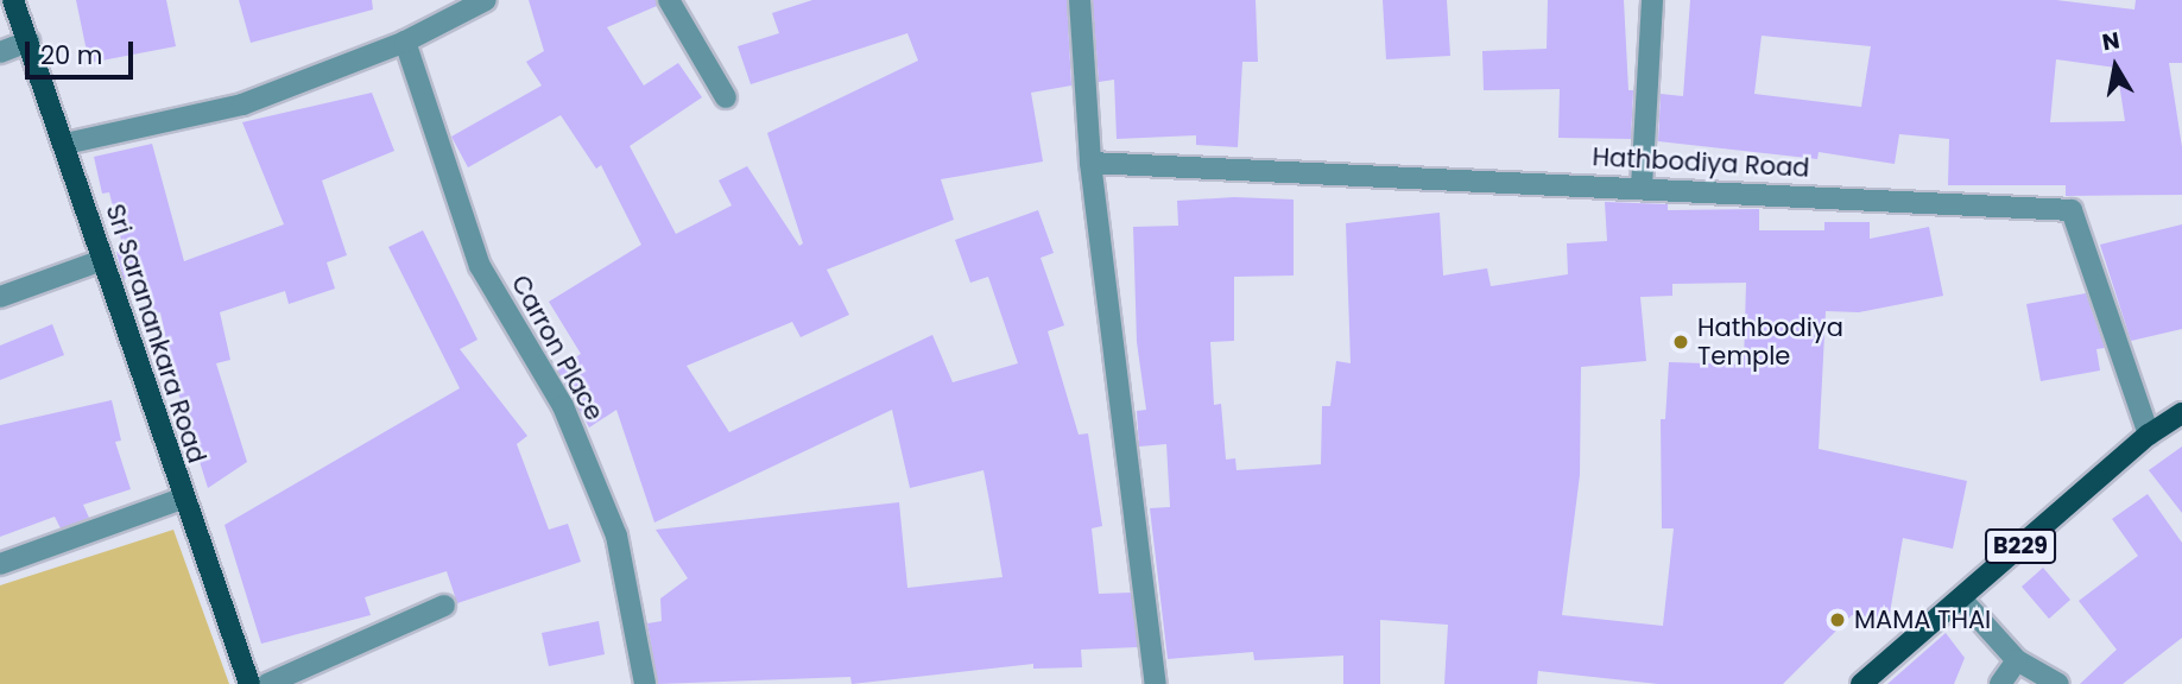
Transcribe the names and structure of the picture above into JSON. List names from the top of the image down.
{
  "streets": {
    "main road": ["Sri Saranankara Road", "B229"],
    "street": ["Hathbodiya Road", "Carron Place"]
  },
  "crossings": [
    ["Hathbodiya Road", "B229"]
  ],
  "places": ["Hathbodiya Temple", "MAMA THAI"],
  "scale_bar": "20 m",
  "north": "top"
}
